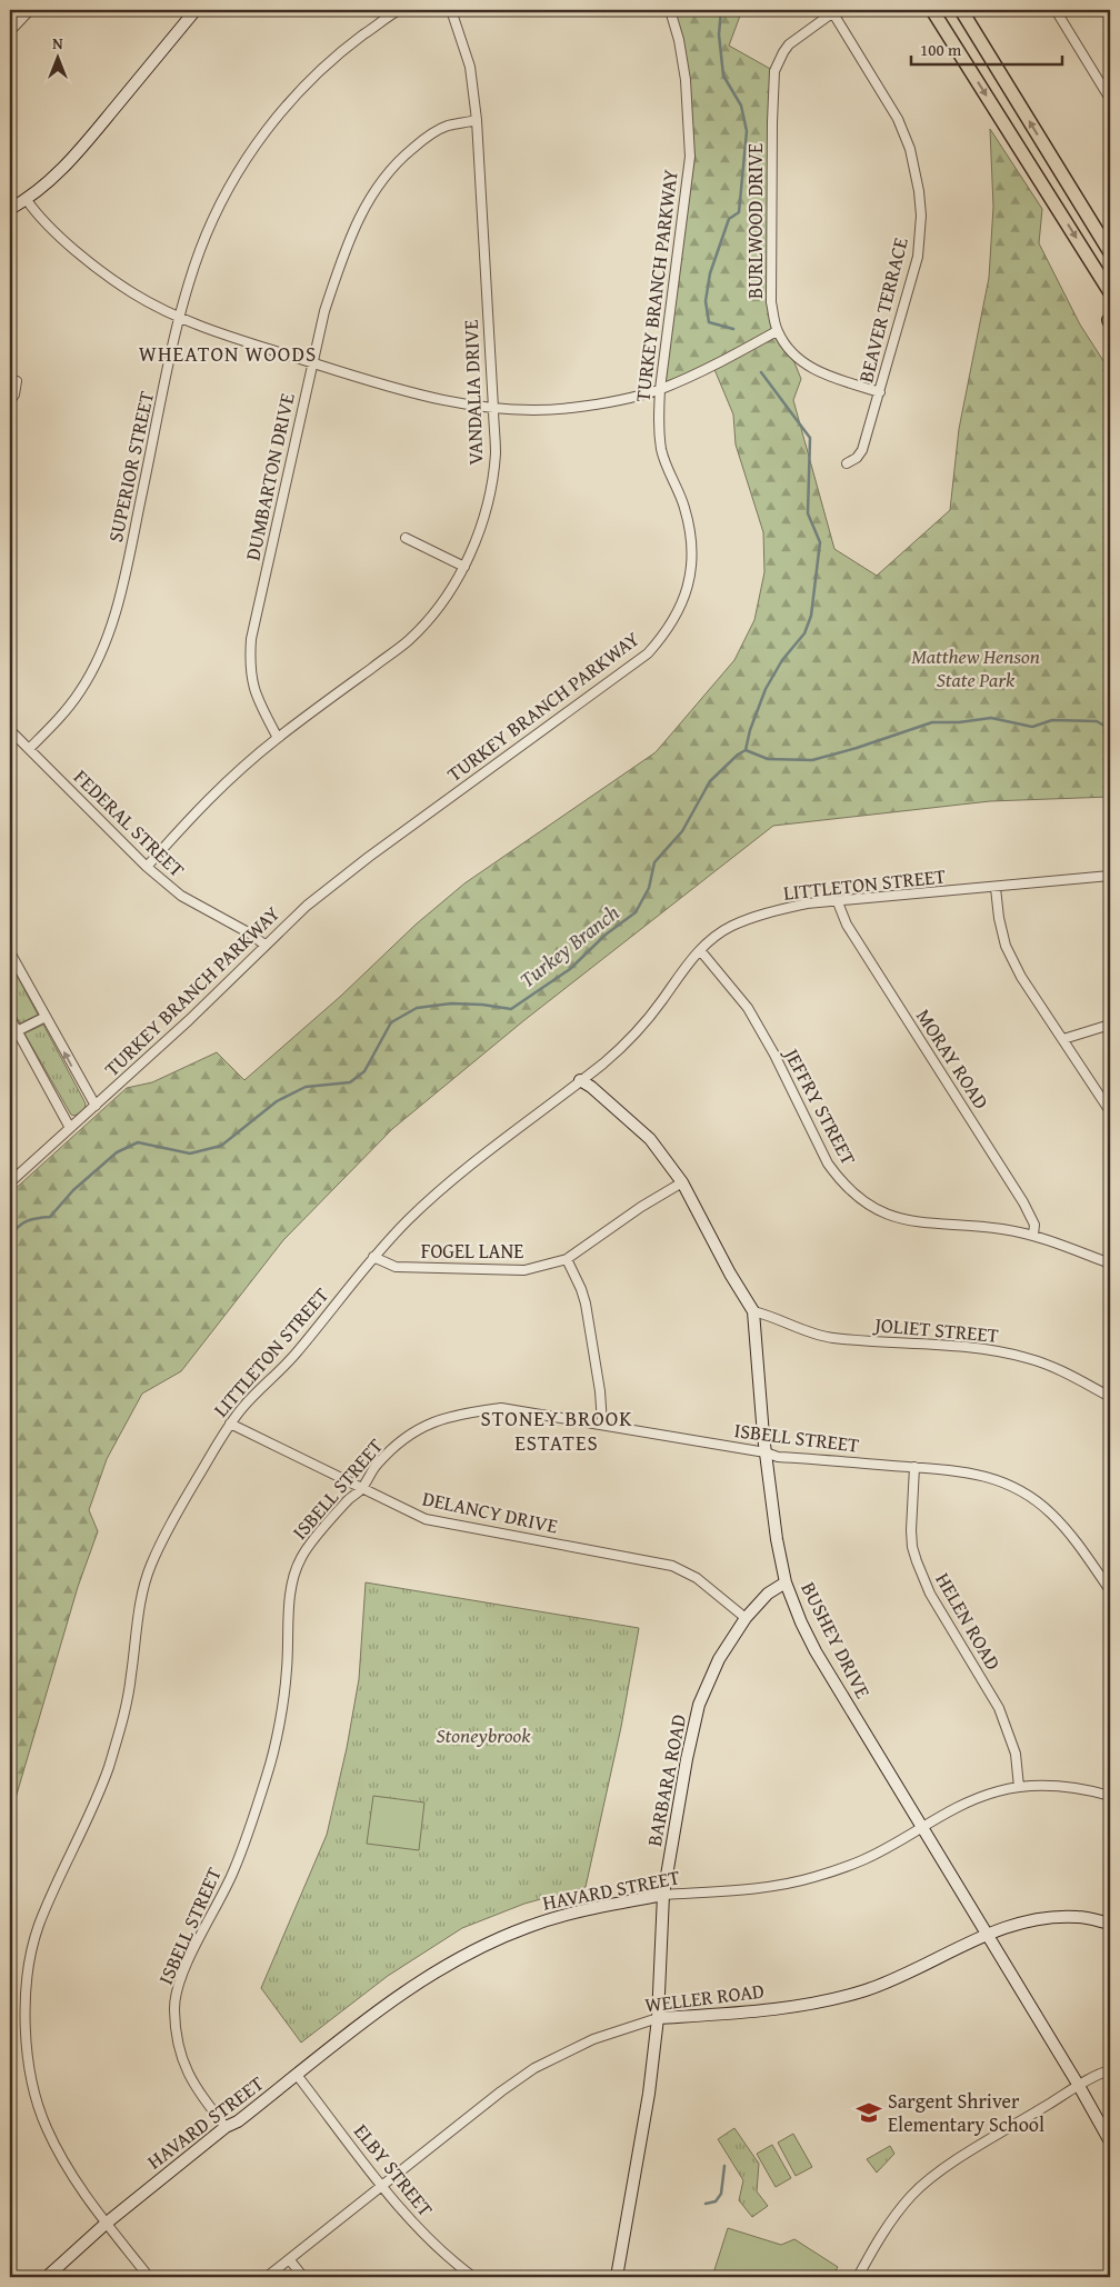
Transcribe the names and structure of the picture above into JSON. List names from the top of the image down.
{
  "streets": {
    "street": [
      "BURLWOOD DRIVE",
      "TURKEY BRANCH PARKWAY",
      "BEAVER TERRACE",
      "VANDALIA DRIVE",
      "SUPERIOR STREET",
      "DUMBARTON DRIVE",
      "FEDERAL STREET",
      "LITTLETON STREET",
      "MORAY ROAD",
      "JEFFRY STREET",
      "FOGEL LANE",
      "JOLIET STREET",
      "ISBELL STREET",
      "DELANCY DRIVE",
      "HELEN ROAD",
      "BUSHEY DRIVE",
      "BARBARA ROAD",
      "HAVARD STREET",
      "WELLER ROAD",
      "ELBY STREET"
    ]
  },
  "crossings": [
    ["BURLWOOD DRIVE", "BEAVER TERRACE"],
    ["TURKEY BRANCH PARKWAY", "FEDERAL STREET"],
    ["VANDALIA DRIVE", "DUMBARTON DRIVE"],
    ["VANDALIA DRIVE", "FEDERAL STREET"],
    ["SUPERIOR STREET", "FEDERAL STREET"],
    ["LITTLETON STREET", "MORAY ROAD"],
    ["LITTLETON STREET", "JEFFRY STREET"],
    ["LITTLETON STREET", "FOGEL LANE"],
    ["LITTLETON STREET", "DELANCY DRIVE"],
    ["LITTLETON STREET", "BUSHEY DRIVE"],
    ["LITTLETON STREET", "HAVARD STREET"],
    ["MORAY ROAD", "JEFFRY STREET"],
    ["FOGEL LANE", "BUSHEY DRIVE"],
    ["JOLIET STREET", "BUSHEY DRIVE"],
    ["ISBELL STREET", "DELANCY DRIVE"],
    ["ISBELL STREET", "HELEN ROAD"],
    ["ISBELL STREET", "BUSHEY DRIVE"],
    ["ISBELL STREET", "HAVARD STREET"],
    ["DELANCY DRIVE", "BARBARA ROAD"],
    ["HELEN ROAD", "HAVARD STREET"],
    ["BUSHEY DRIVE", "BARBARA ROAD"],
    ["BUSHEY DRIVE", "HAVARD STREET"],
    ["BUSHEY DRIVE", "WELLER ROAD"],
    ["BARBARA ROAD", "HAVARD STREET"],
    ["BARBARA ROAD", "WELLER ROAD"],
    ["HAVARD STREET", "ELBY STREET"],
    ["WELLER ROAD", "ELBY STREET"]
  ],
  "districts": ["WHEATON WOODS", "STONEY BROOK ESTATES"],
  "water": ["Turkey Branch"],
  "parks": ["Matthew Henson State Park", "Stoneybrook"],
  "places": {
    "school or university": ["Sargent Shriver Elementary School"]
  },
  "scale_bar": "100 m",
  "north": "top"
}
